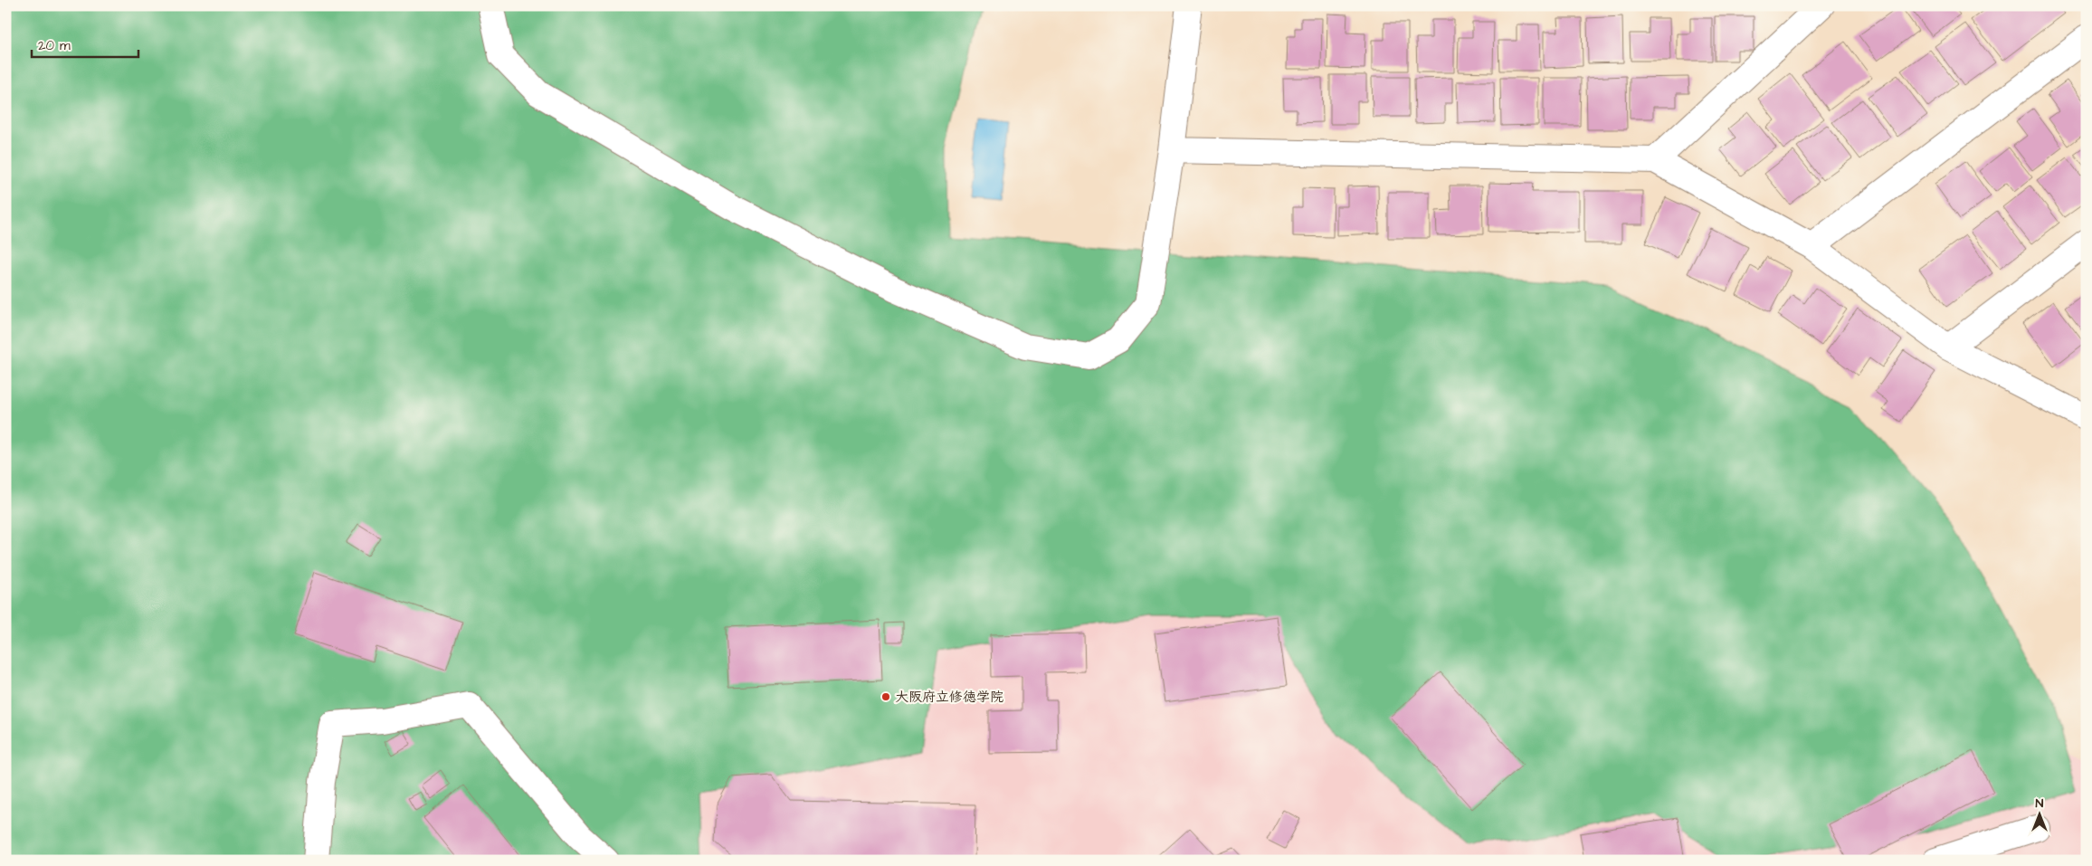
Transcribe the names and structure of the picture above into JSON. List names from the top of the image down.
{
  "places": ["大阪府立修徳学院"],
  "scale_bar": "20 m",
  "north": "top"
}
